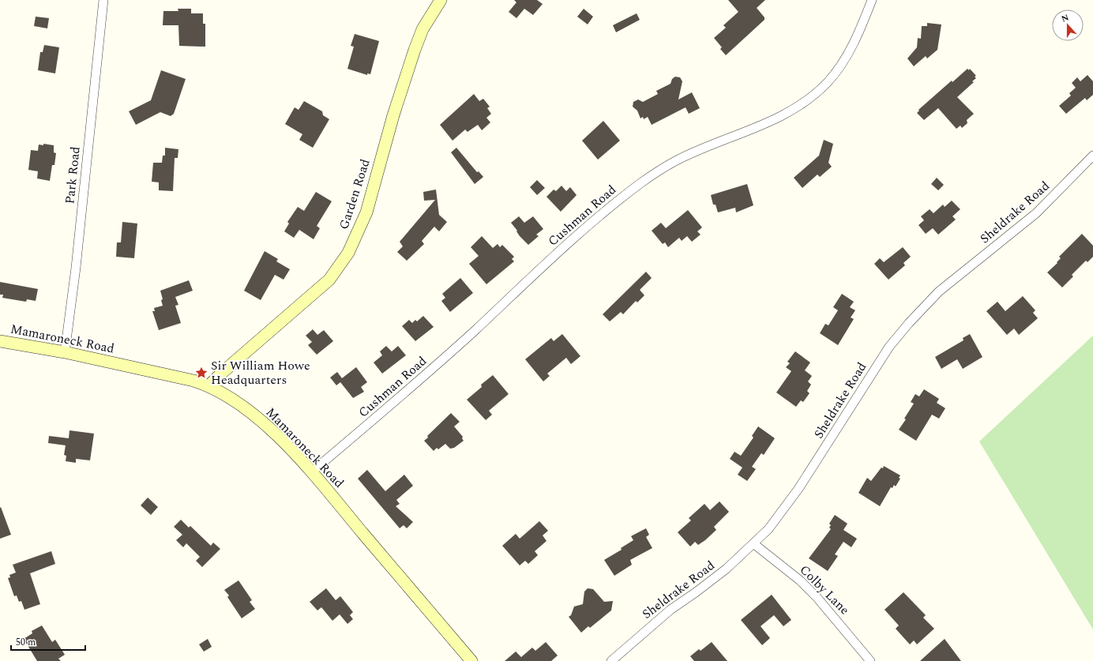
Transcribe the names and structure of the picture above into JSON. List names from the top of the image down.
{
  "streets": {
    "street": [
      "Park Road",
      "Garden Road",
      "Sheldrake Road",
      "Cushman Road",
      "Mamaroneck Road",
      "Colby Lane"
    ]
  },
  "crossings": [
    ["Park Road", "Mamaroneck Road"],
    ["Garden Road", "Mamaroneck Road"],
    ["Sheldrake Road", "Colby Lane"],
    ["Cushman Road", "Mamaroneck Road"]
  ],
  "places": {
    "place": ["Sir William Howe Headquarters"]
  },
  "scale_bar": "50 m",
  "north": "top"
}
